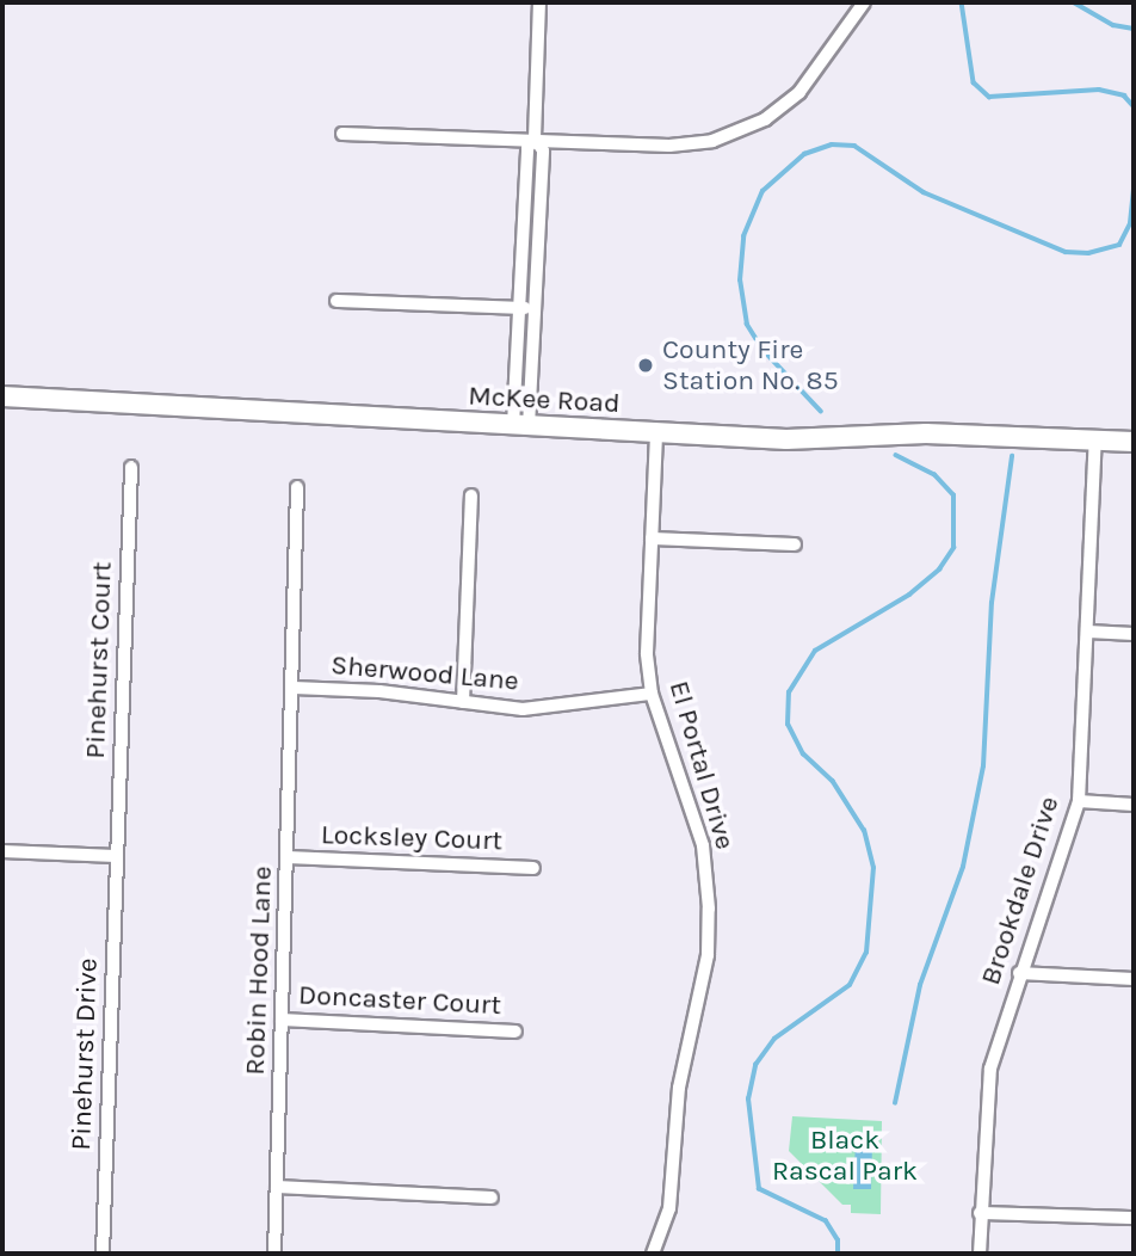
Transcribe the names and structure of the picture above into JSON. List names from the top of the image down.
{
  "streets": {
    "street": [
      "McKee Road",
      "Pinehurst Court",
      "Sherwood Lane",
      "El Portal Drive",
      "Locksley Court",
      "Brookdale Drive",
      "Robin Hood Lane",
      "Doncaster Court",
      "Pinehurst Drive"
    ]
  },
  "crossings": [
    ["McKee Road", "El Portal Drive"],
    ["McKee Road", "Brookdale Drive"],
    ["Pinehurst Court", "Pinehurst Drive"],
    ["Sherwood Lane", "El Portal Drive"],
    ["Sherwood Lane", "Robin Hood Lane"],
    ["Locksley Court", "Robin Hood Lane"],
    ["Robin Hood Lane", "Doncaster Court"]
  ],
  "parks": ["Black Rascal Park"],
  "places": ["County Fire Station No. 85"]
}
